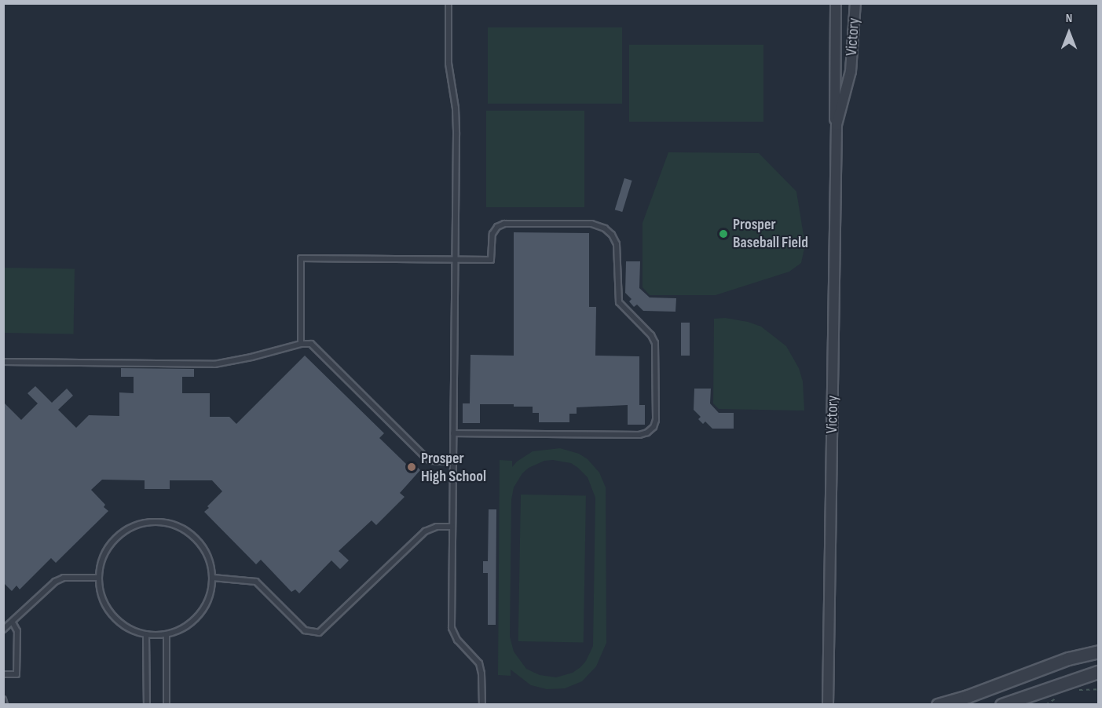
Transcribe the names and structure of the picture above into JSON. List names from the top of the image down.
{
  "streets": {
    "street": ["Victory"]
  },
  "places": ["Prosper Baseball Field", "Prosper High School"],
  "north": "top"
}
